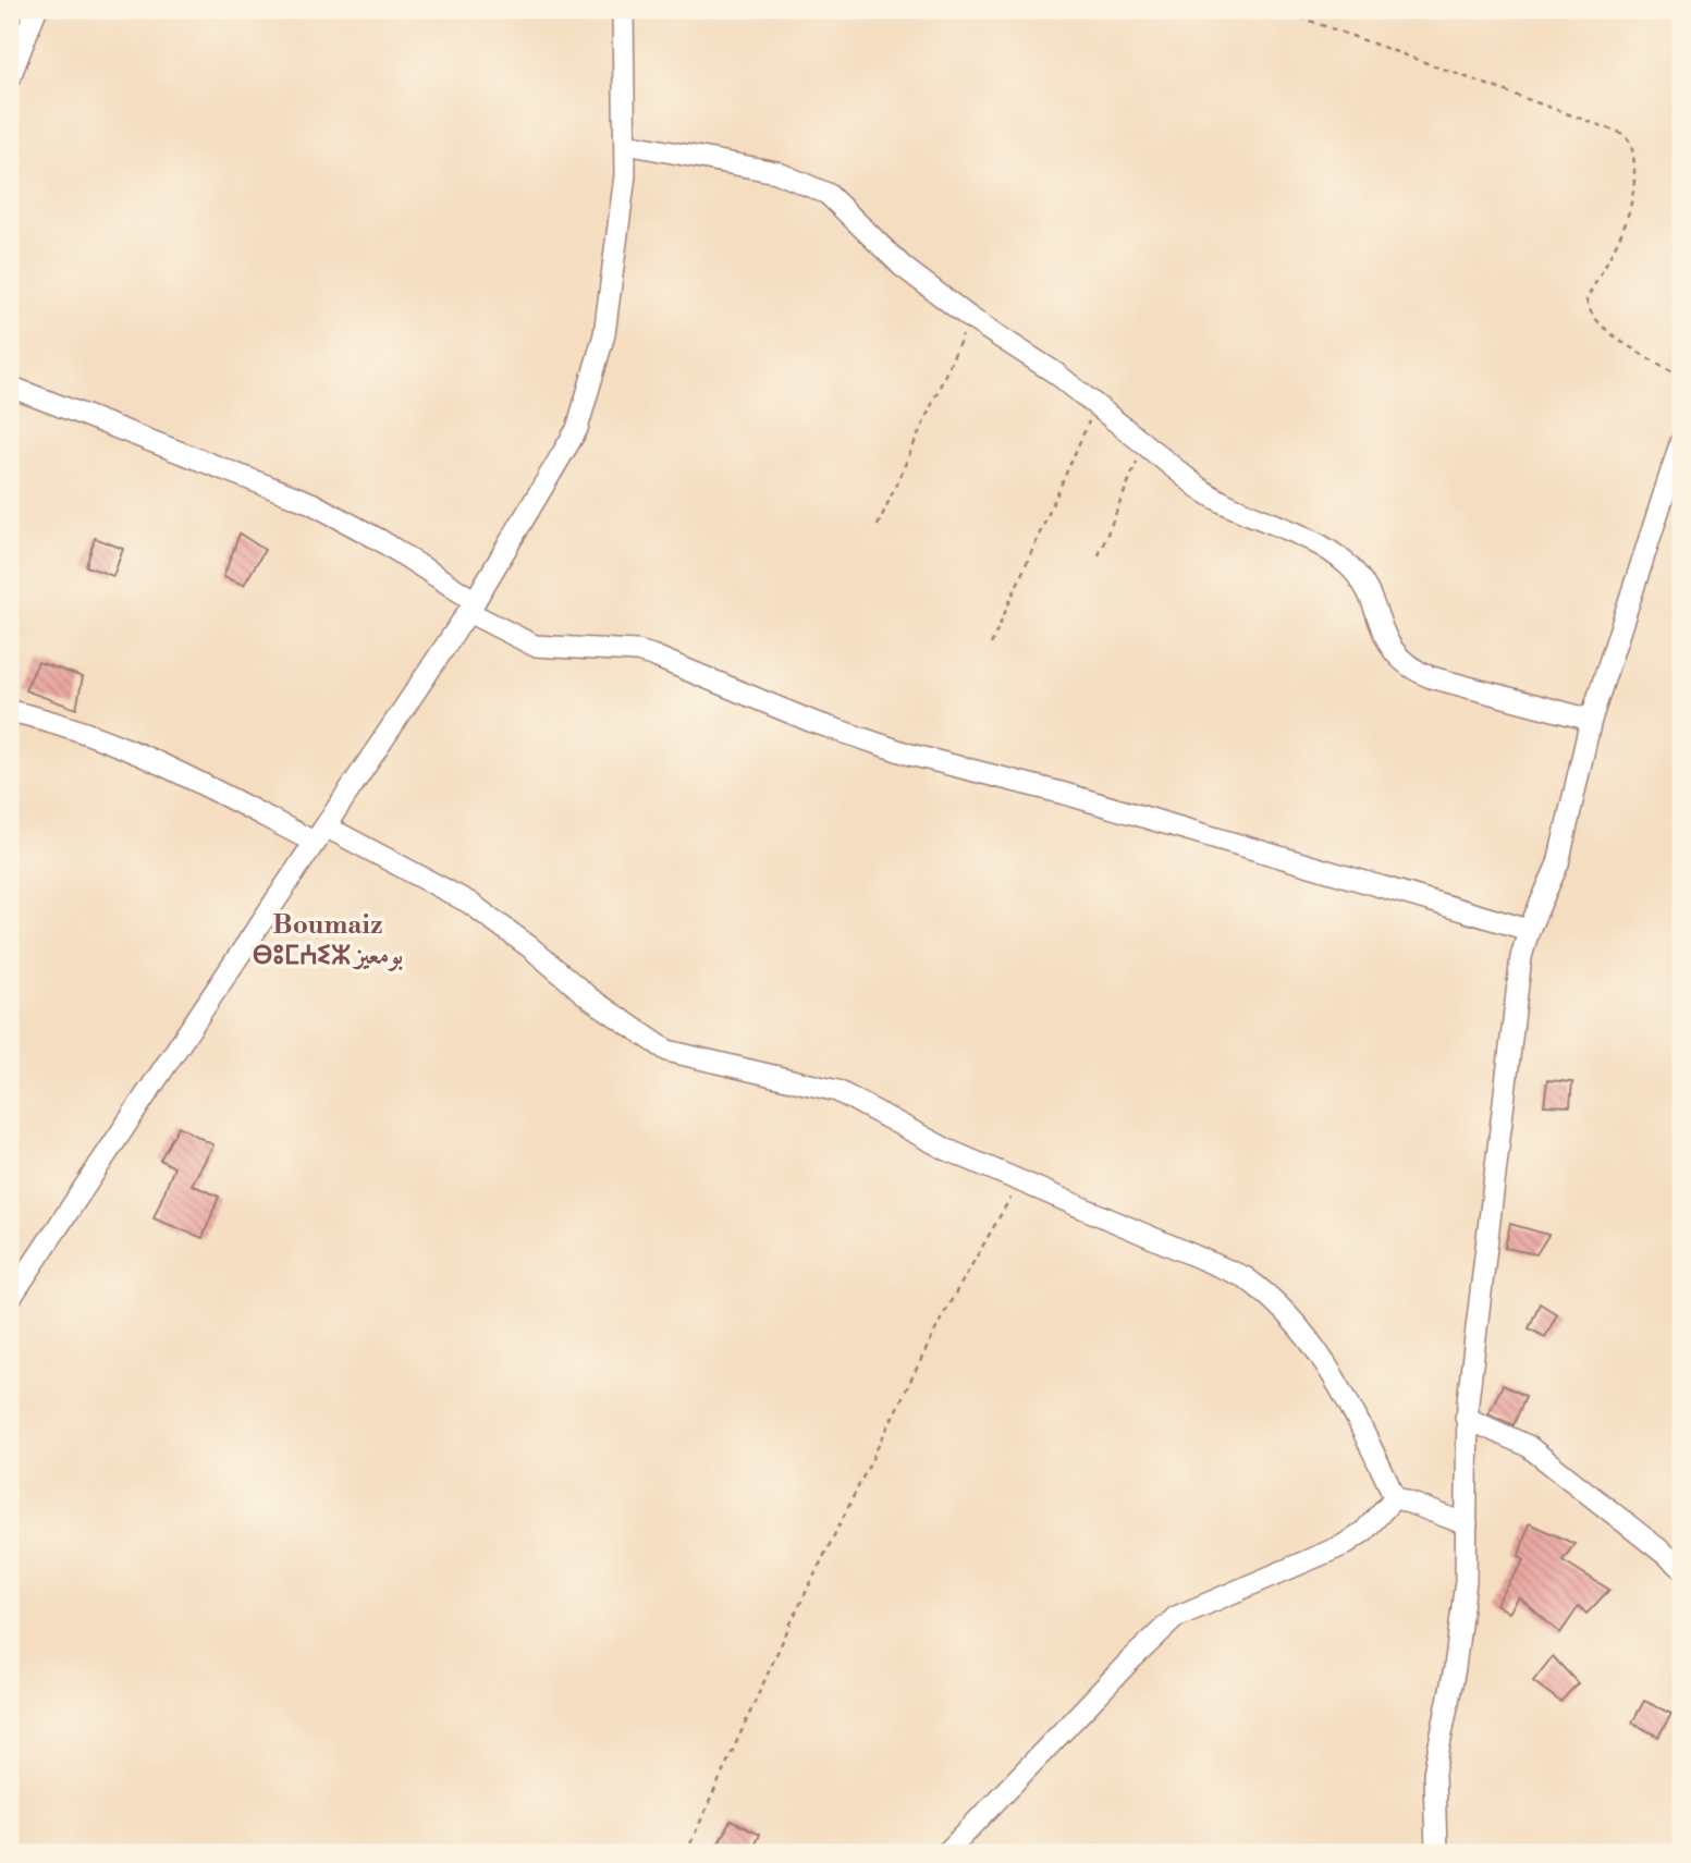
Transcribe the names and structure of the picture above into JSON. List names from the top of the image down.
{
  "districts": ["Boumaiz ⴱⵓⵎⵄⵉⵣ بومعيز"]
}
